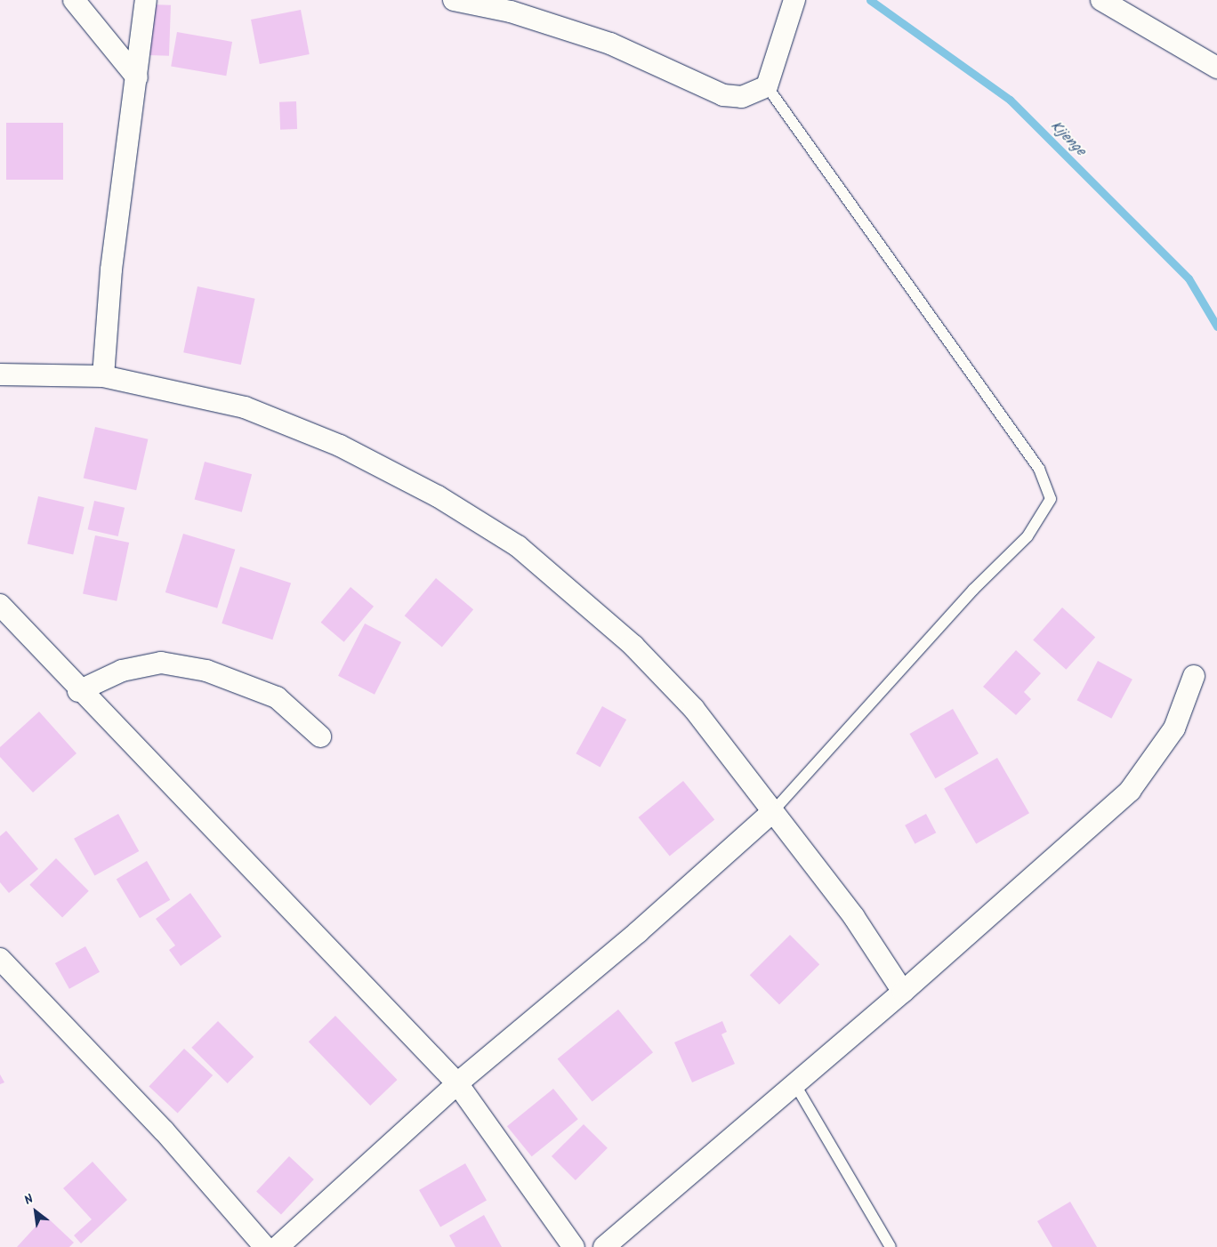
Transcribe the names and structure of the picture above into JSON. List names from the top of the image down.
{
  "water": ["Kijenge"],
  "north": "top left"
}
